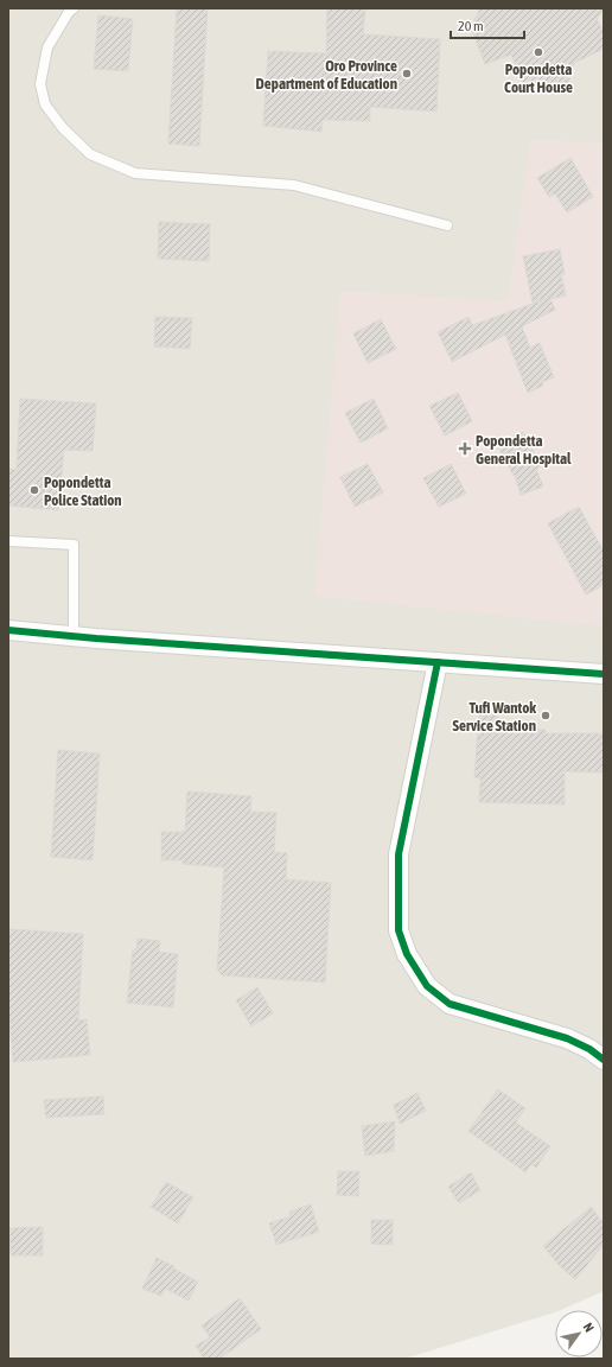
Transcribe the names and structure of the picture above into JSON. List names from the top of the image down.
{
  "places": {
    "other": [
      "Popondetta Court House",
      "Oro Province Department of Education",
      "Popondetta Police Station",
      "Tufi Wantok Service Station"
    ],
    "health": ["Popondetta General Hospital"]
  },
  "scale_bar": "20 m",
  "north": "top right"
}
